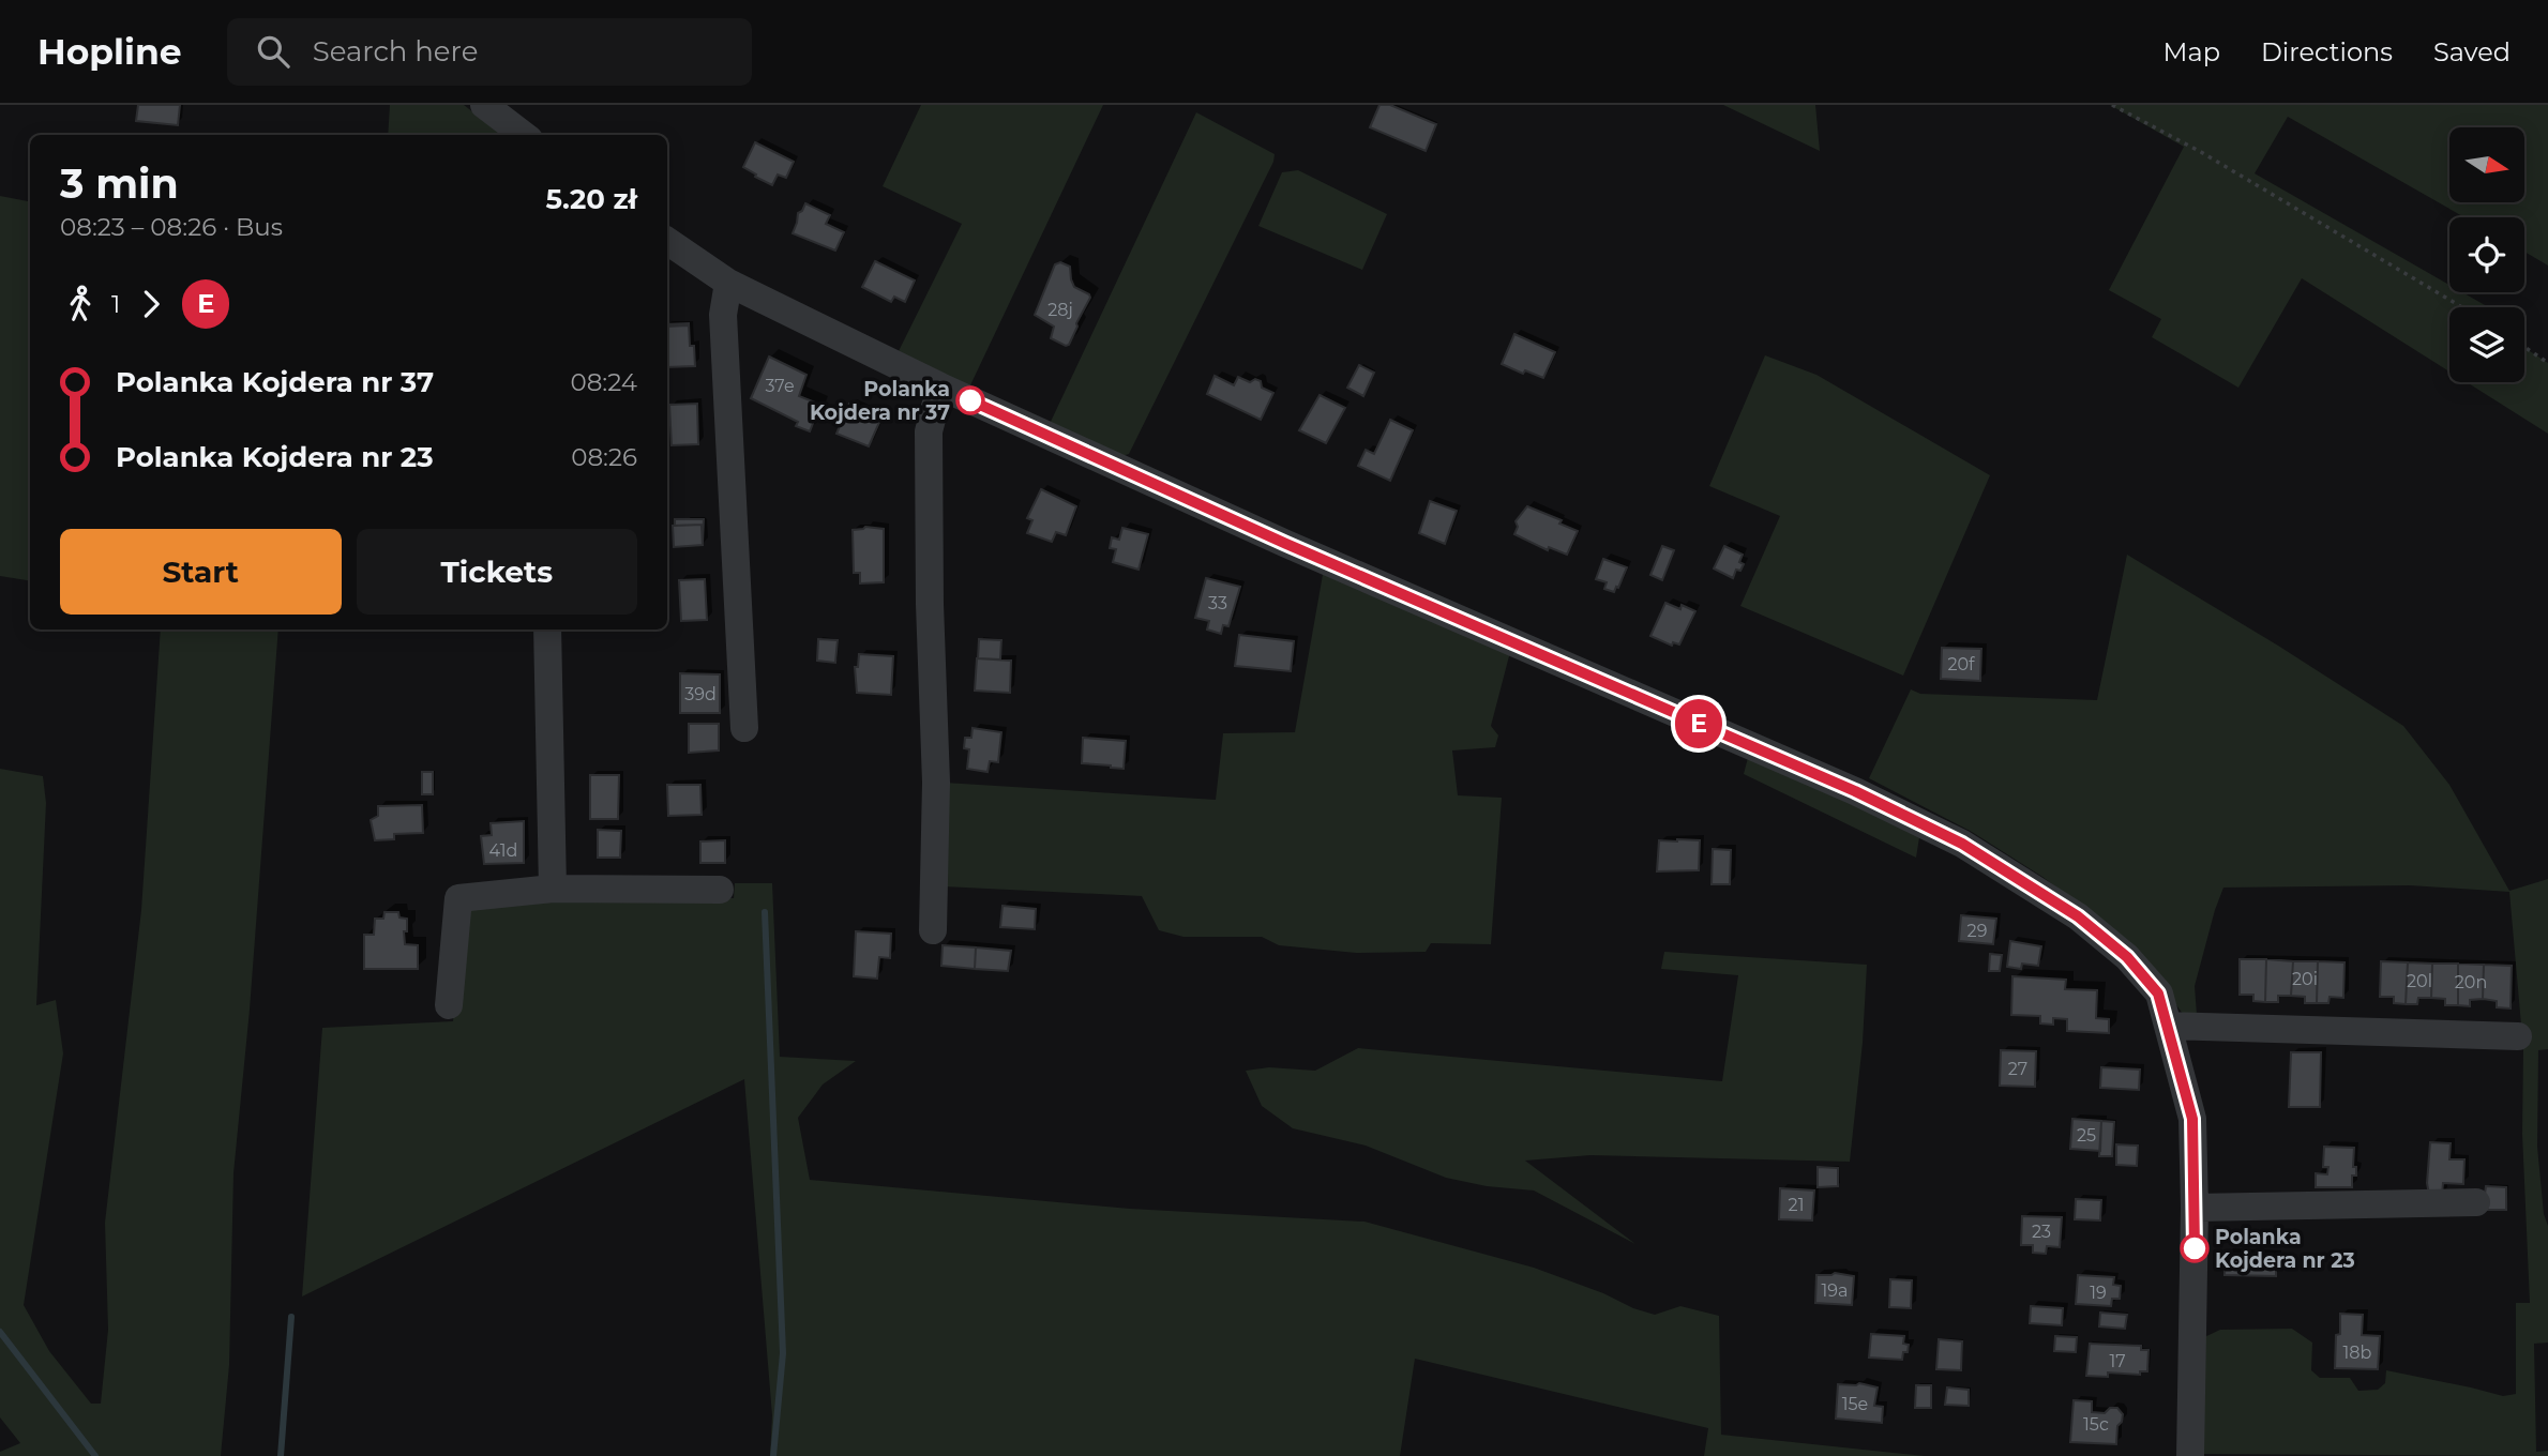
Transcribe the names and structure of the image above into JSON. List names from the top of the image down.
{
  "places": ["Polanka Kojdera nr 37", "Polanka Kojdera nr 23"],
  "lines": ["bus line E"],
  "house_numbers": [
    "28j",
    "37e",
    "33",
    "20f",
    "39d",
    "41d",
    "29",
    "20i",
    "20l",
    "20n",
    "27",
    "25",
    "21",
    "23",
    "19a",
    "19",
    "18b",
    "17",
    "15e",
    "15c"
  ],
  "north": "right",
  "page": {
    "header": "Hopline",
    "search": "Search here",
    "nav": ["Map", "Directions", "Saved"],
    "on_map": "E",
    "heading": ["3 min", "08:23 – 08:26 · Bus", "5.20 zł"],
    "legs": ["1", "E"],
    "list": [
      {
        "name": "Polanka Kojdera nr 37",
        "value": "08:24"
      },
      {
        "name": "Polanka Kojdera nr 23",
        "value": "08:26"
      }
    ],
    "buttons": ["Start", "Tickets"]
  }
}
